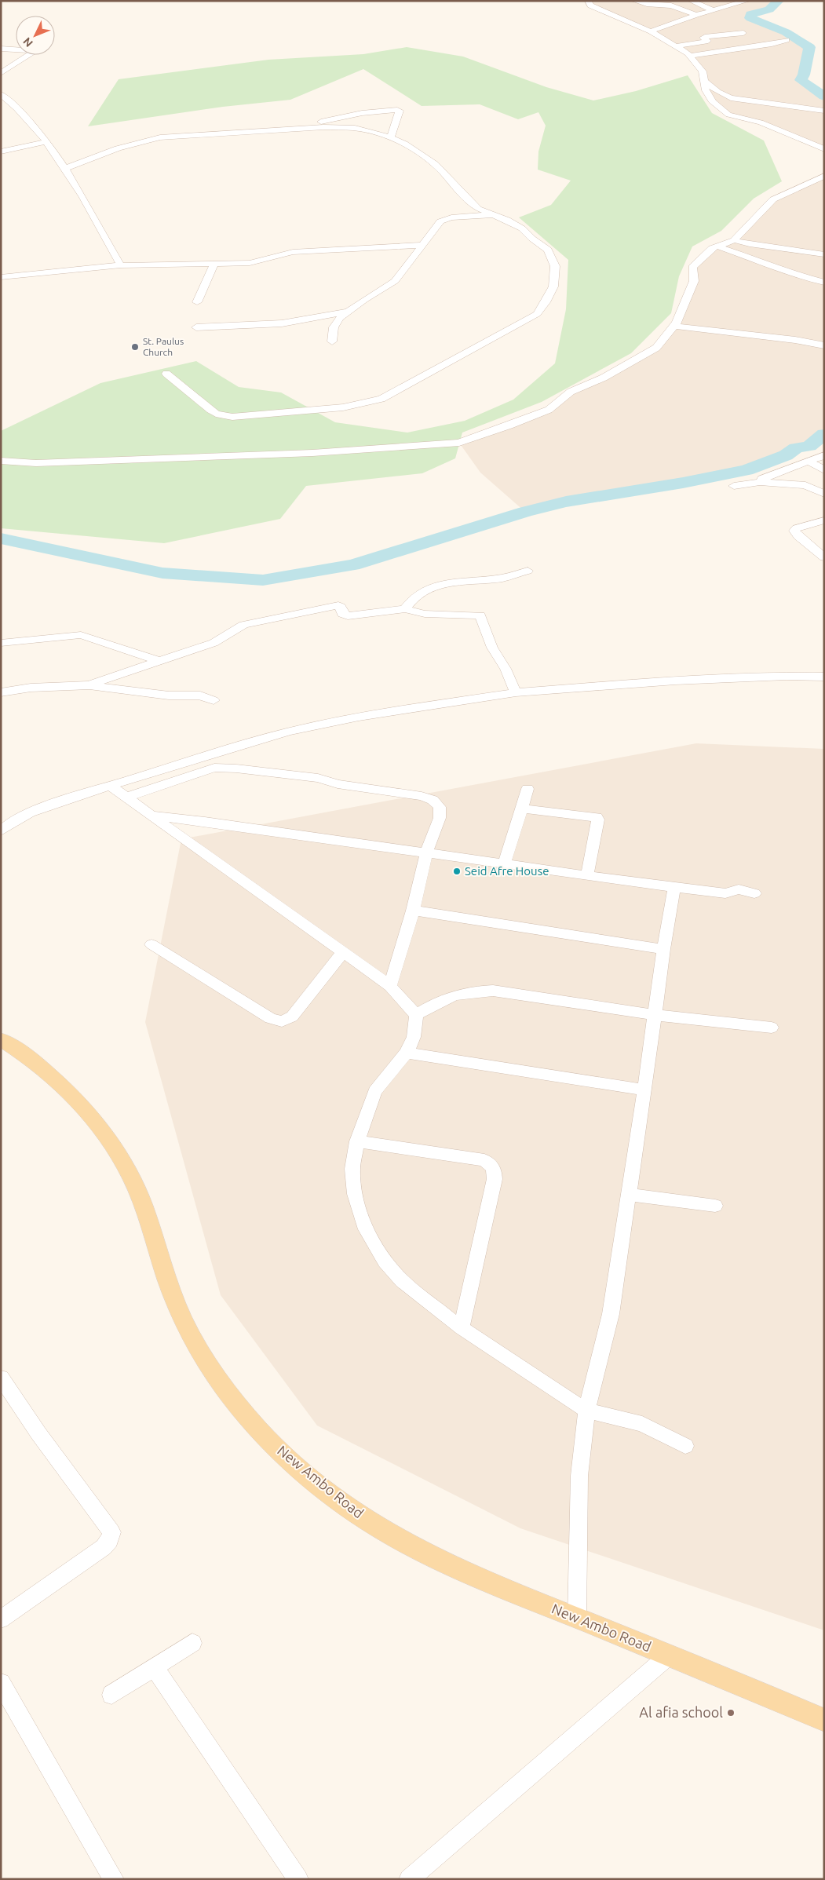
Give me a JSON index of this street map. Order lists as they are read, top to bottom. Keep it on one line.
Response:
{"streets":{"main road":["New Ambo Road"]},"places":["St. Paulus Church","Seid Afre House","Al afia school"],"north":"bottom left"}
